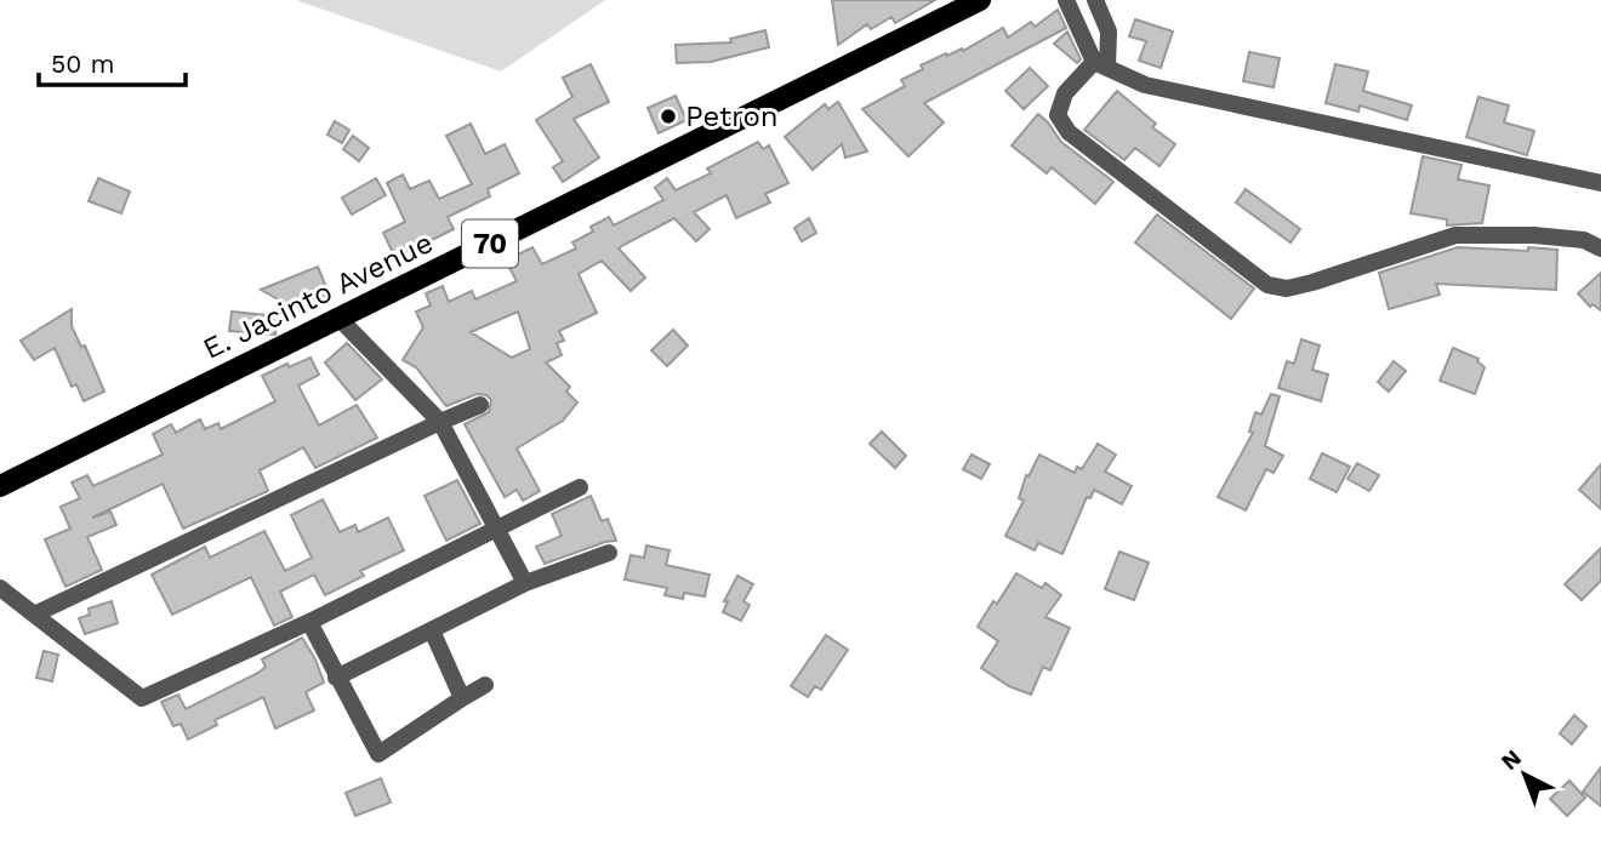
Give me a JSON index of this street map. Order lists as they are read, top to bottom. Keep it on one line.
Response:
{"streets":{"main road":["70","E. Jacinto Avenue"]},"places":["Petron"],"scale_bar":"50 m","north":"top left"}
